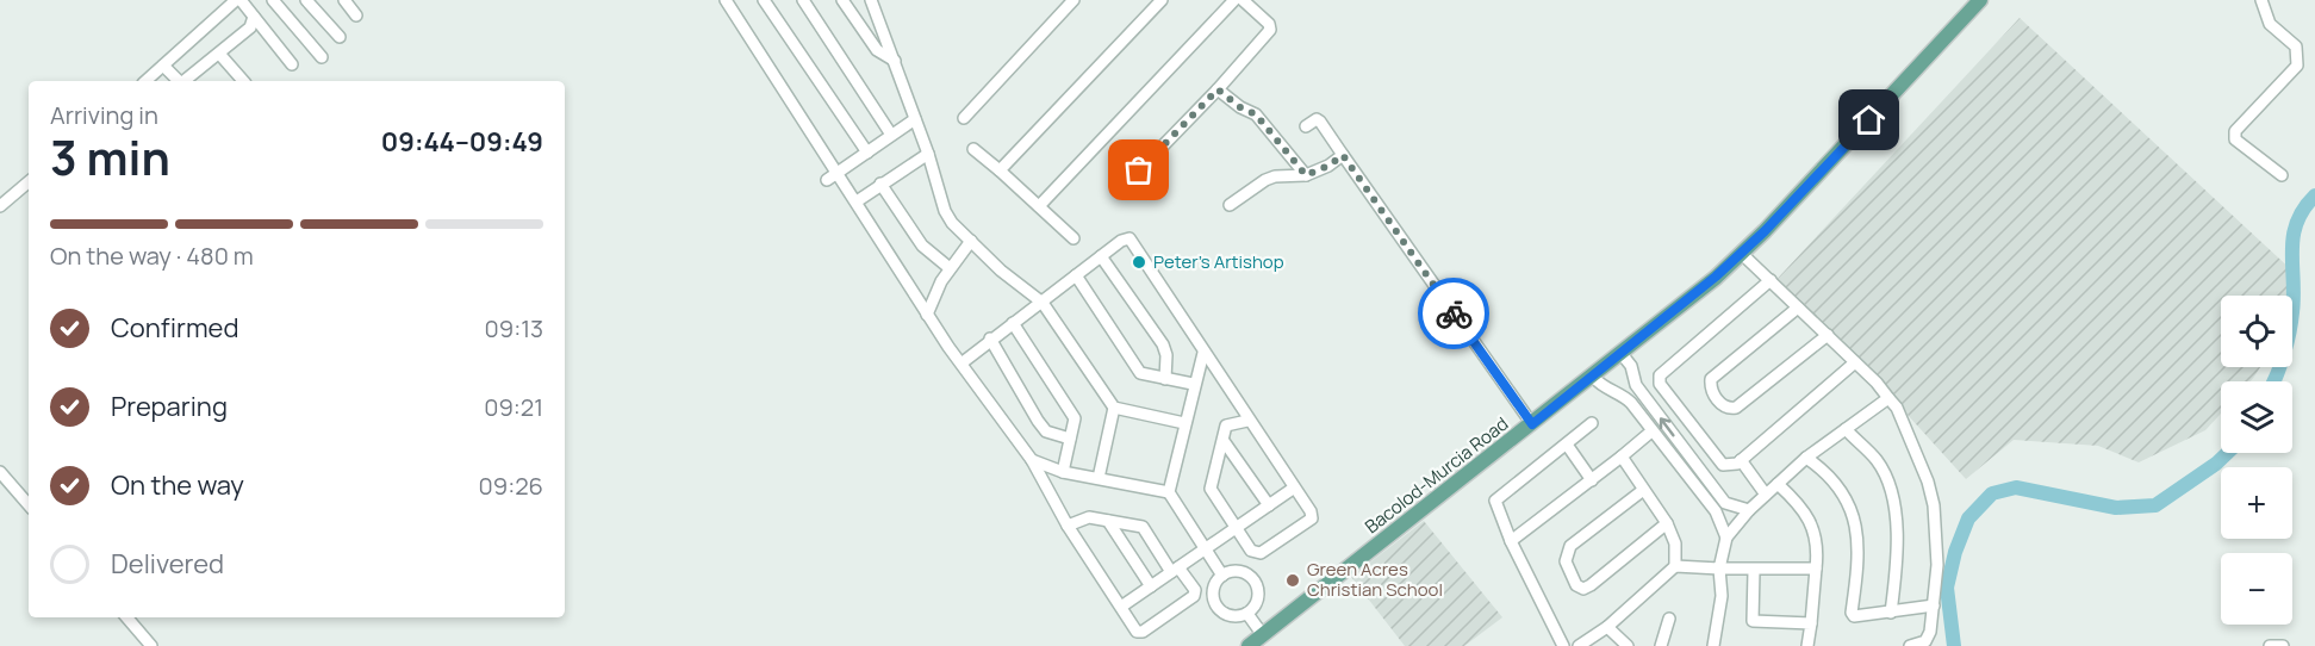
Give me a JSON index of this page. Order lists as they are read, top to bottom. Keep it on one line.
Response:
{"streets":{"main road":["Bacolod-Murcia Road"]},"places":["Peter's Artishop","Green Acres Christian School"],"page":{"heading":["3 min","Arriving in","09:44–09:49"],"bar":"On the way · 480 m","list":[["Confirmed","09:13"],["Preparing","09:21"],["On the way","09:26"],"Delivered"],"map_buttons":["+","−"]}}
